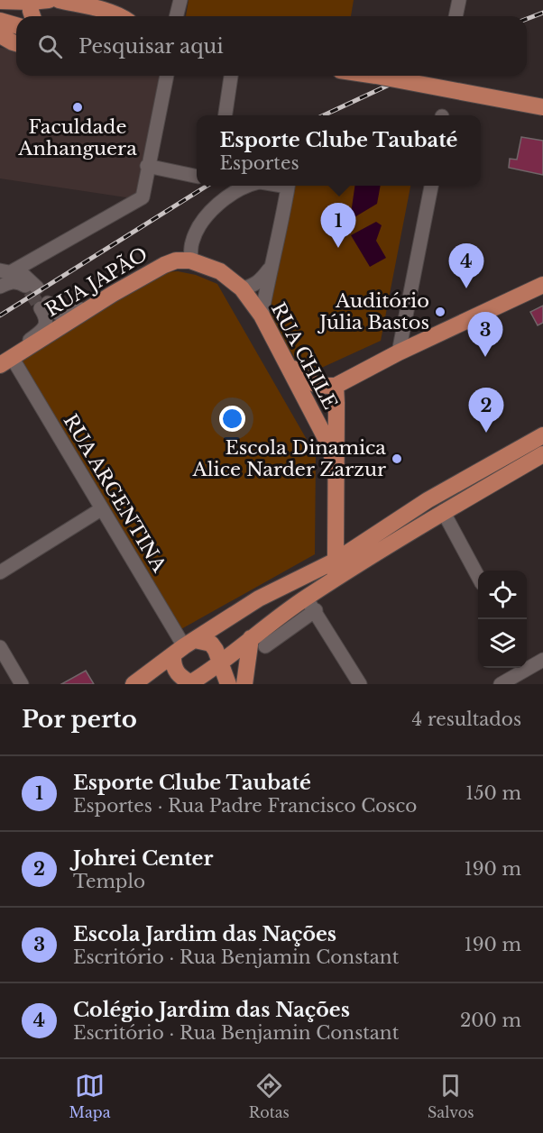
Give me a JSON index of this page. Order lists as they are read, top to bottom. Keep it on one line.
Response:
{"streets":{"main road":["RUA JAPÃO","RUA CHILE"],"street":["RUA ARGENTINA"]},"crossings":[["RUA JAPÃO","RUA CHILE"],["RUA JAPÃO","RUA ARGENTINA"]],"places":["Faculdade Anhanguera","Auditório Júlia Bastos","Escola Dinamica Alice Narder Zarzur"],"page":{"search":"Pesquisar aqui","popup":["Esporte Clube Taubaté","Esportes"],"pins":["1","4","3","2"],"heading":["Por perto","4 resultados"],"list":[{"mark":"1","name":"Esporte Clube Taubaté","note":"Esportes · Rua Padre Francisco Cosco","value":"150 m"},{"mark":"2","name":"Johrei Center","note":"Templo","value":"190 m"},{"mark":"3","name":"Escola Jardim das Nações","note":"Escritório · Rua Benjamin Constant","value":"190 m"},{"mark":"4","name":"Colégio Jardim das Nações","note":"Escritório · Rua Benjamin Constant","value":"200 m"}],"nav":["Mapa","Rotas","Salvos"]}}
